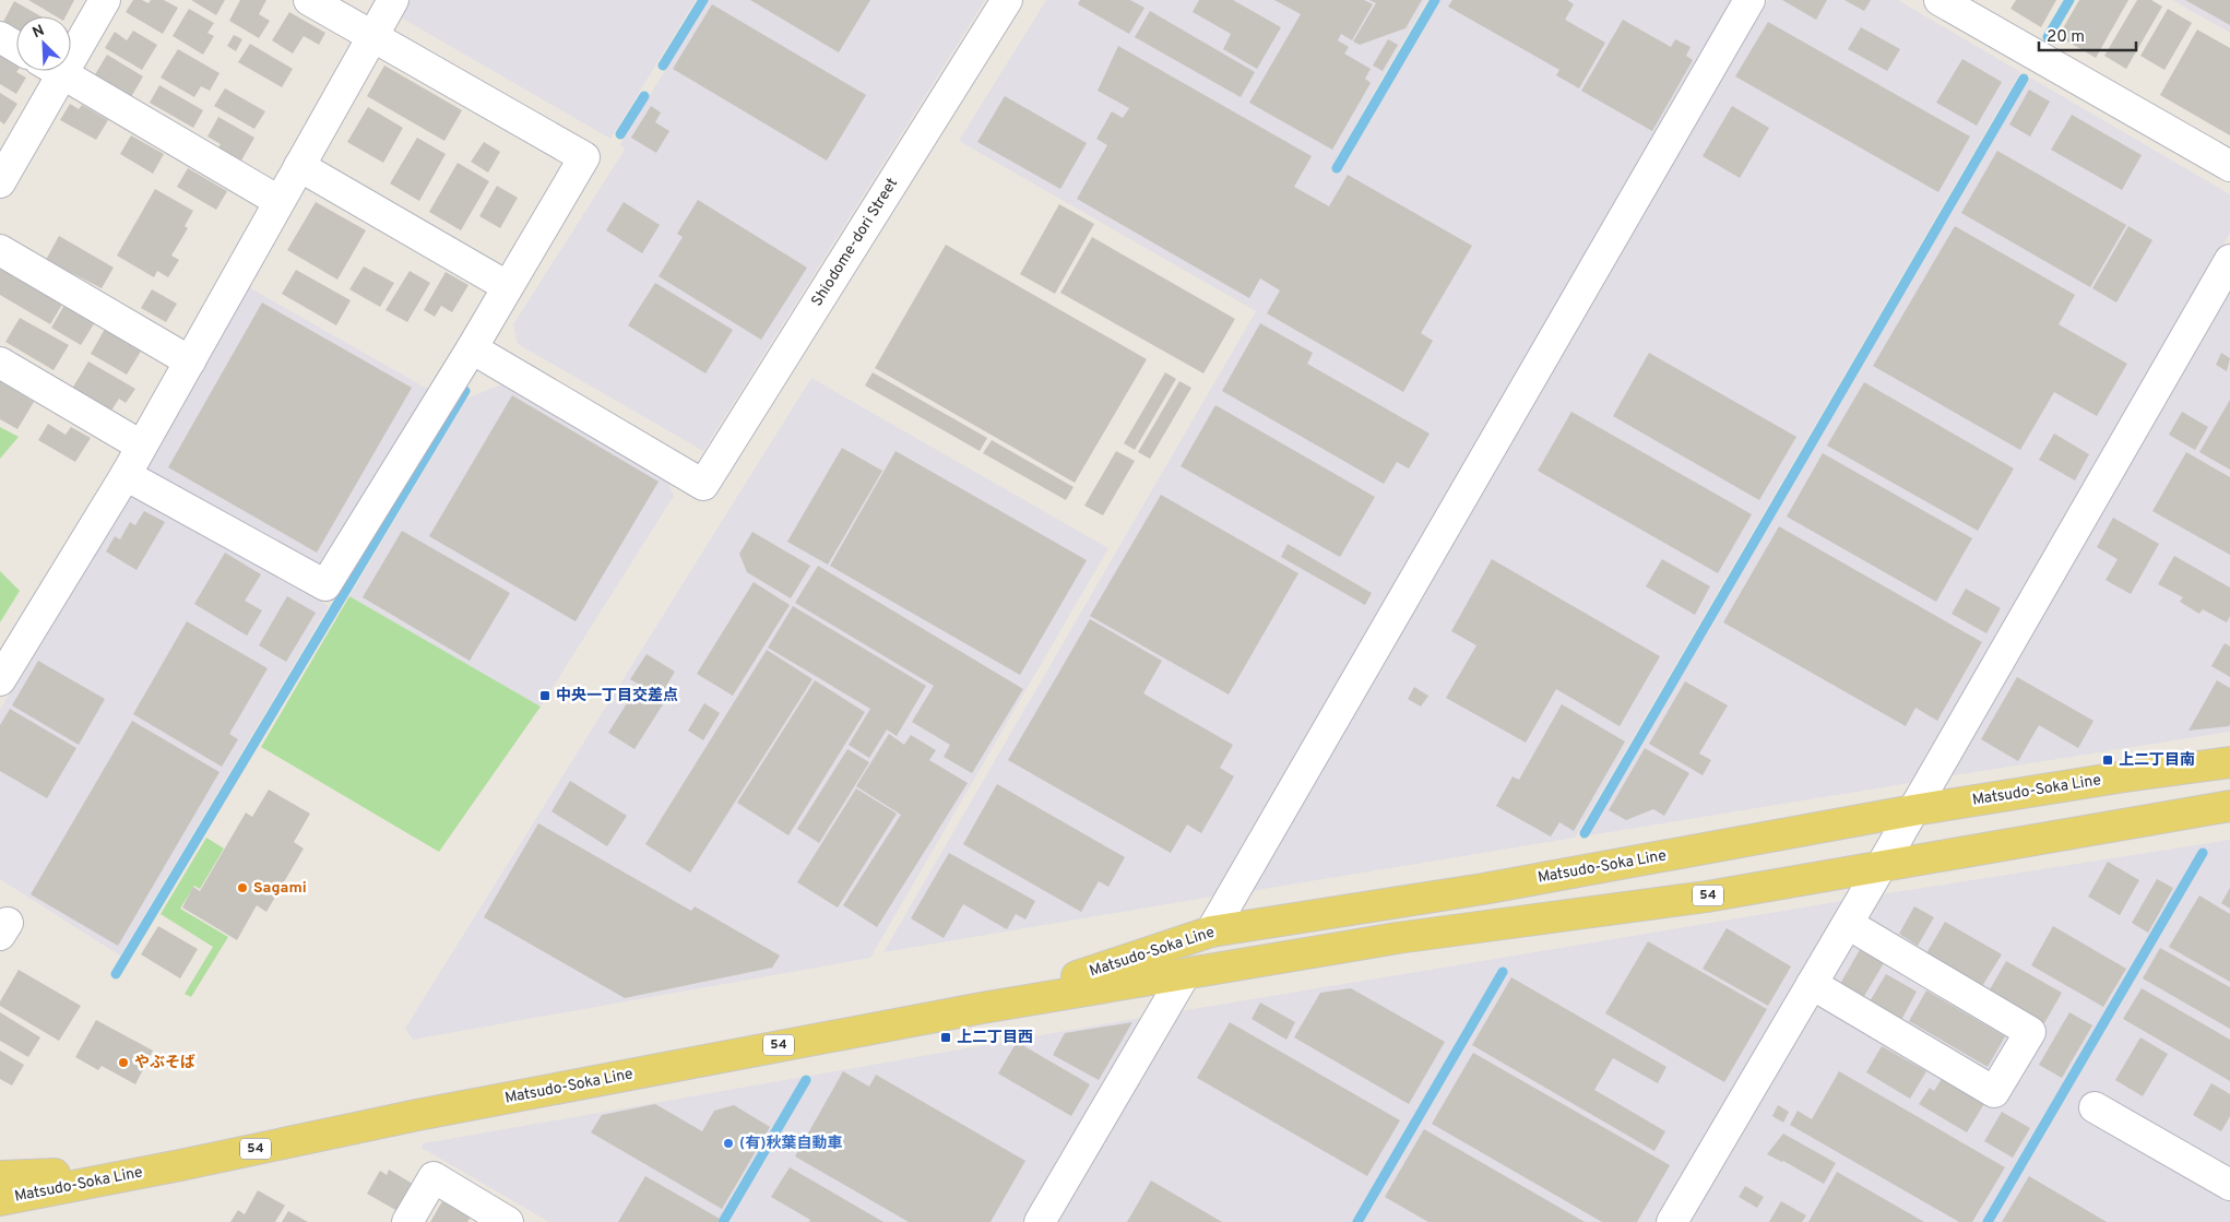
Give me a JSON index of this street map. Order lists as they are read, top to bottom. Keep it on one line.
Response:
{"streets":{"main road":["Matsudo-Soka Line","54"],"street":["Shiodome-dori Street"]},"places":{"transit":["中央一丁目交差点","上二丁目南","上二丁目西"],"other":["Sagami","やぶそば","(有)秋葉自動車"]},"scale_bar":"20 m","north":"top left"}
